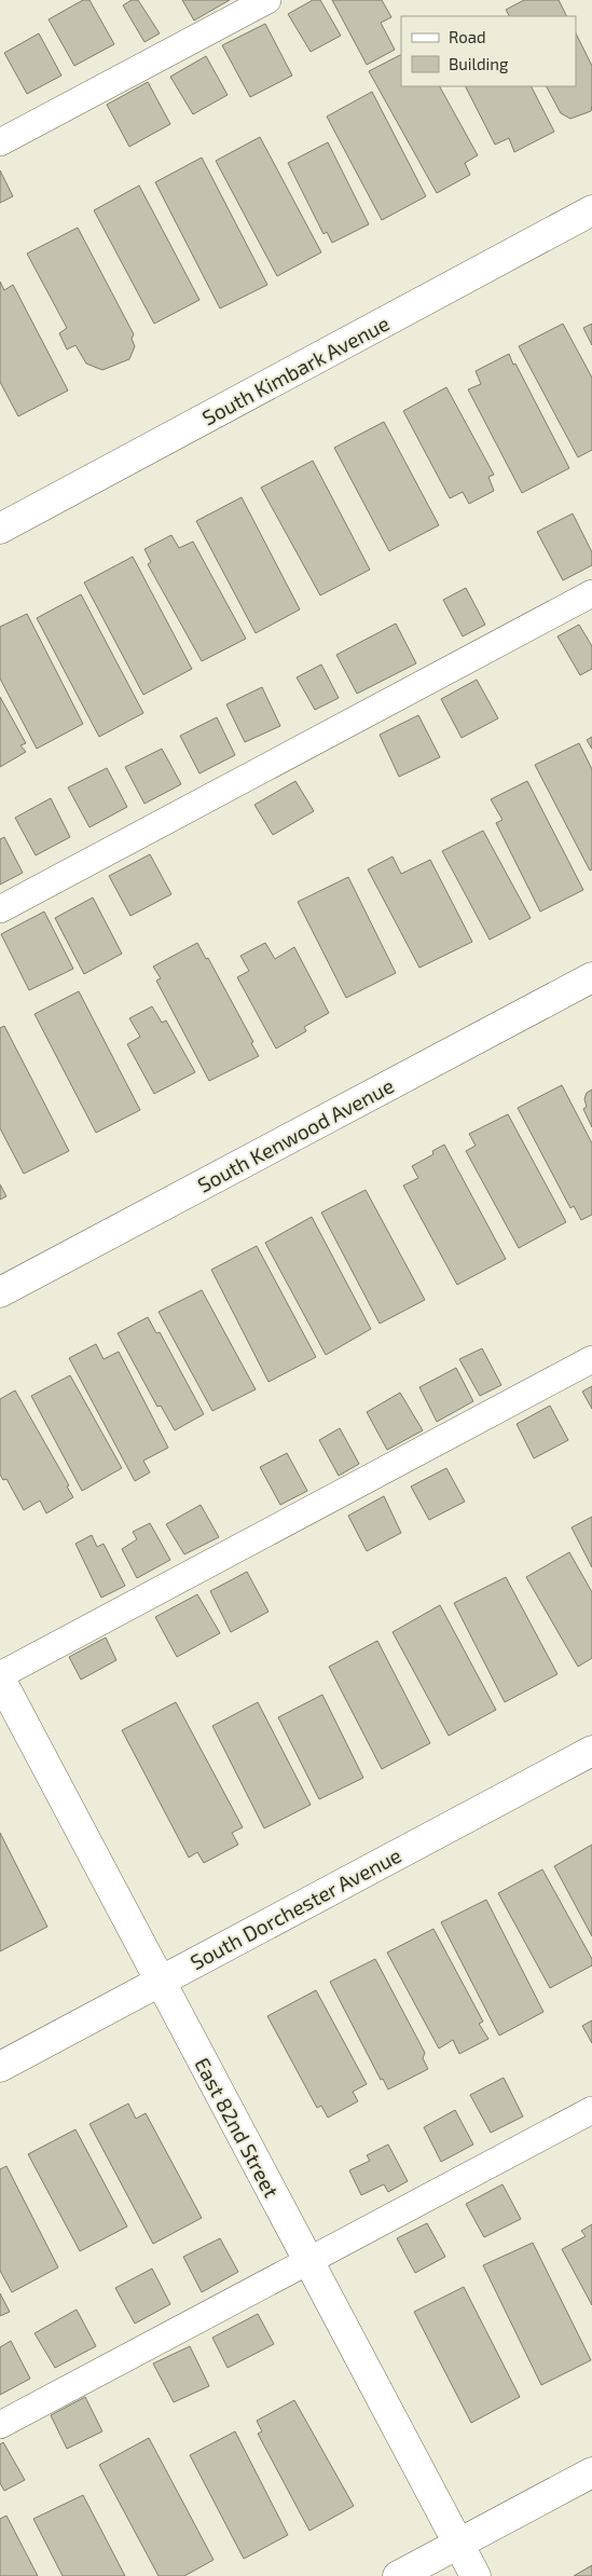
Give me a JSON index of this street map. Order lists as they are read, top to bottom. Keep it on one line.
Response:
{"streets":{"street":["South Kimbark Avenue","South Kenwood Avenue","South Dorchester Avenue","East 82nd Street"]},"crossings":[["South Dorchester Avenue","East 82nd Street"]],"legend":["Road","Building"]}
